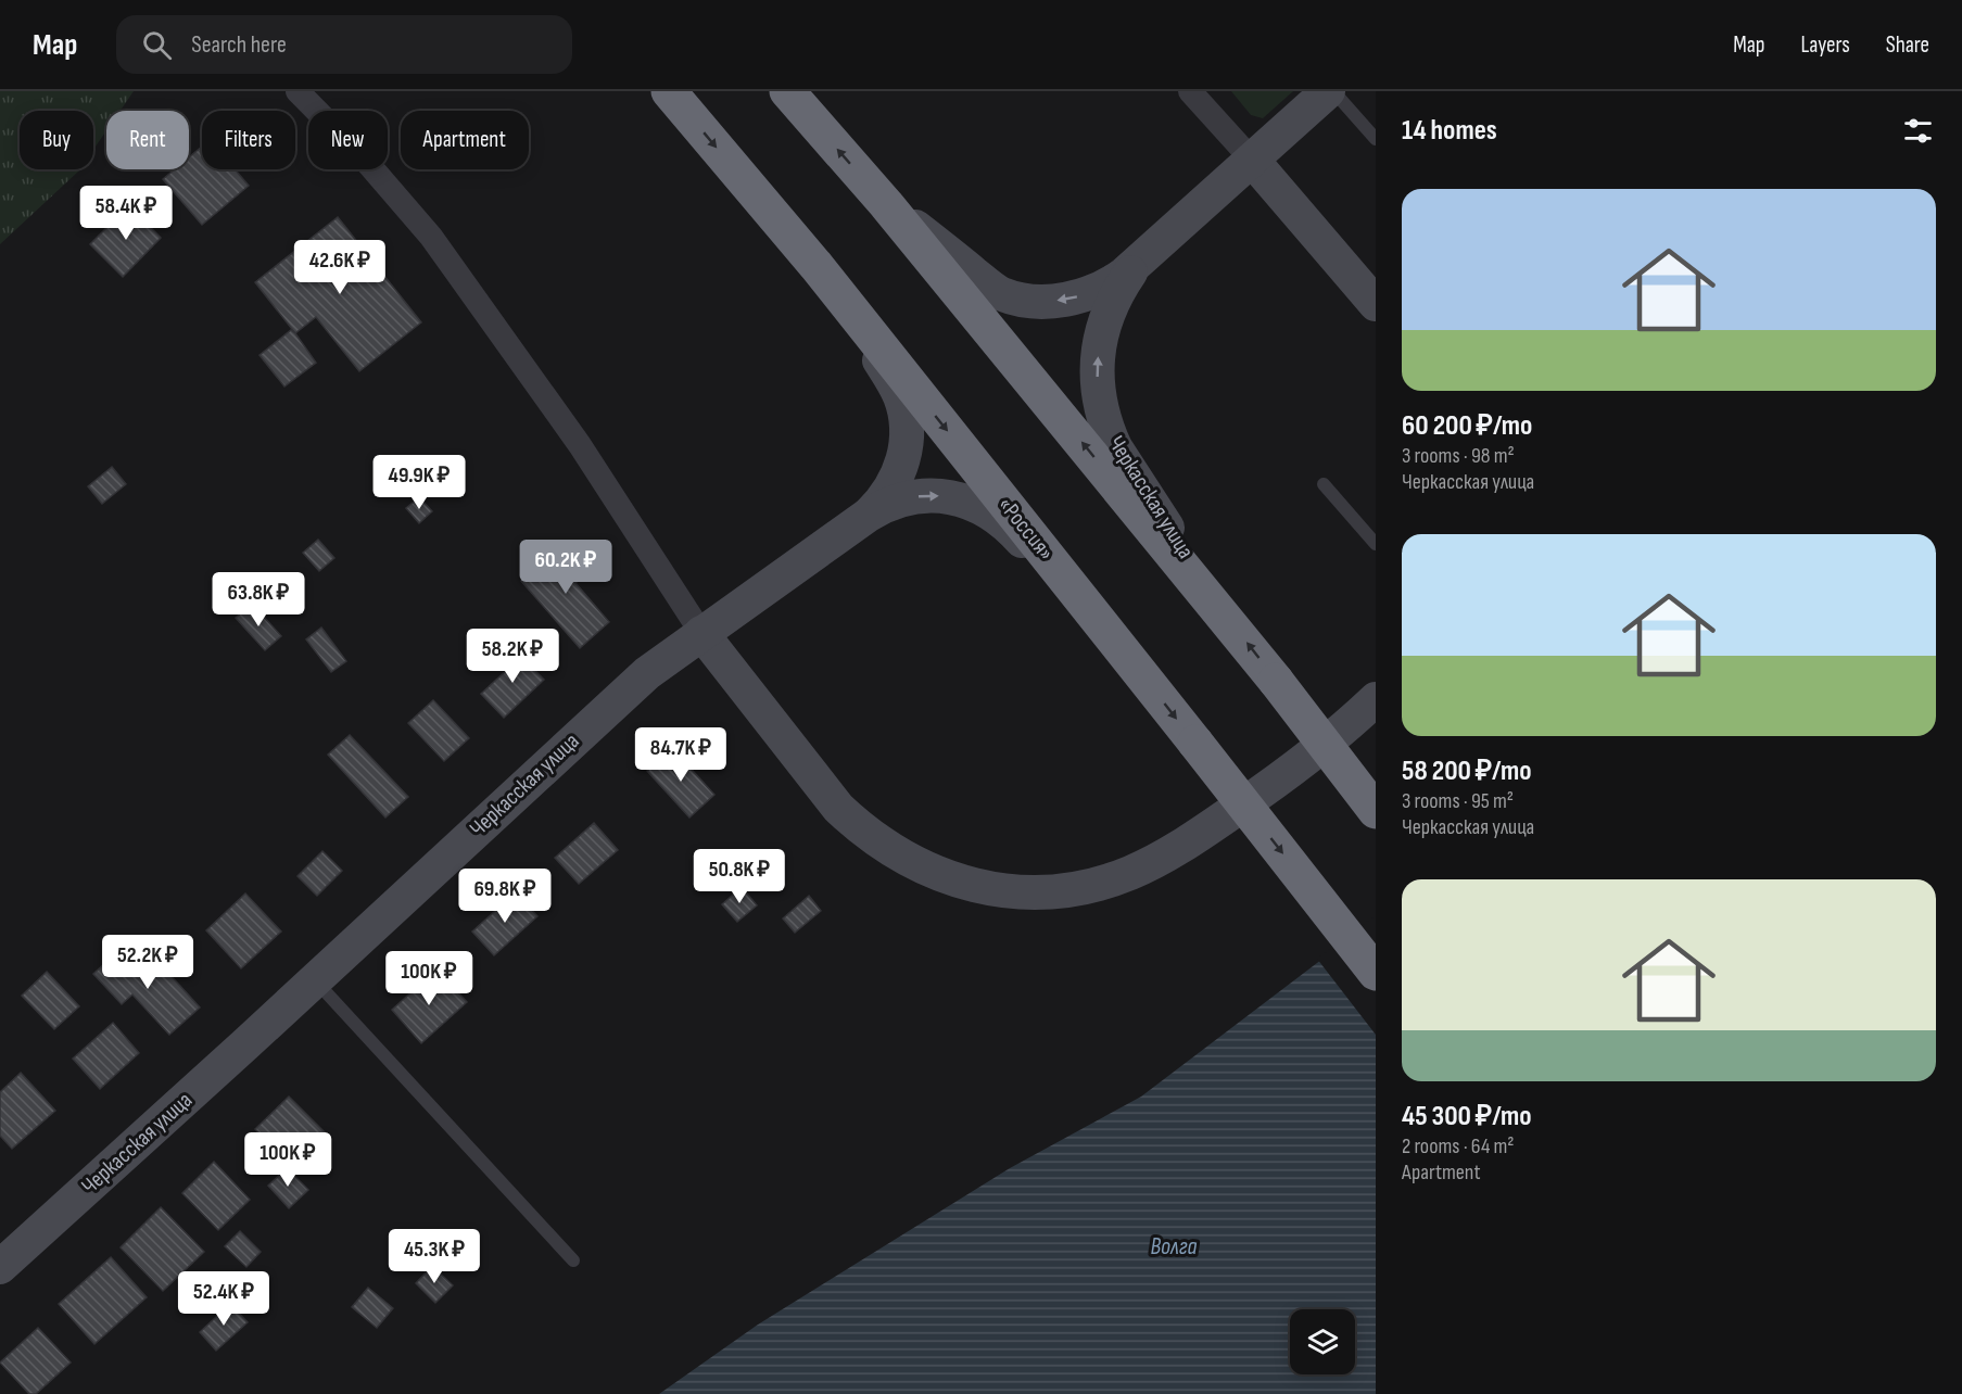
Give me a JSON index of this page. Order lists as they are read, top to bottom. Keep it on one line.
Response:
{"streets":{"highway":["«Россия»"],"street":["Черкасская улица"]},"crossings":[["Черкасская улица","«Россия»"]],"water":["Волга"],"page":{"header":"Map","search":"Search here","nav":["Map","Layers","Share"],"heading":"14 homes","chip":["Buy","Rent","Filters","New","Apartment"],"list":[{"name":"60 200 ₽/mo","note":"3 rooms · 98 m² · Черкасская улица"},{"name":"58 200 ₽/mo","note":"3 rooms · 95 m² · Черкасская улица"},{"name":"45 300 ₽/mo","note":"2 rooms · 64 m² · Apartment"}],"price":["58.4K ₽","42.6K ₽","49.9K ₽","60.2K ₽","63.8K ₽","58.2K ₽","84.7K ₽","50.8K ₽","69.8K ₽","52.2K ₽","100K ₽","100K ₽","45.3K ₽","52.4K ₽"]}}
